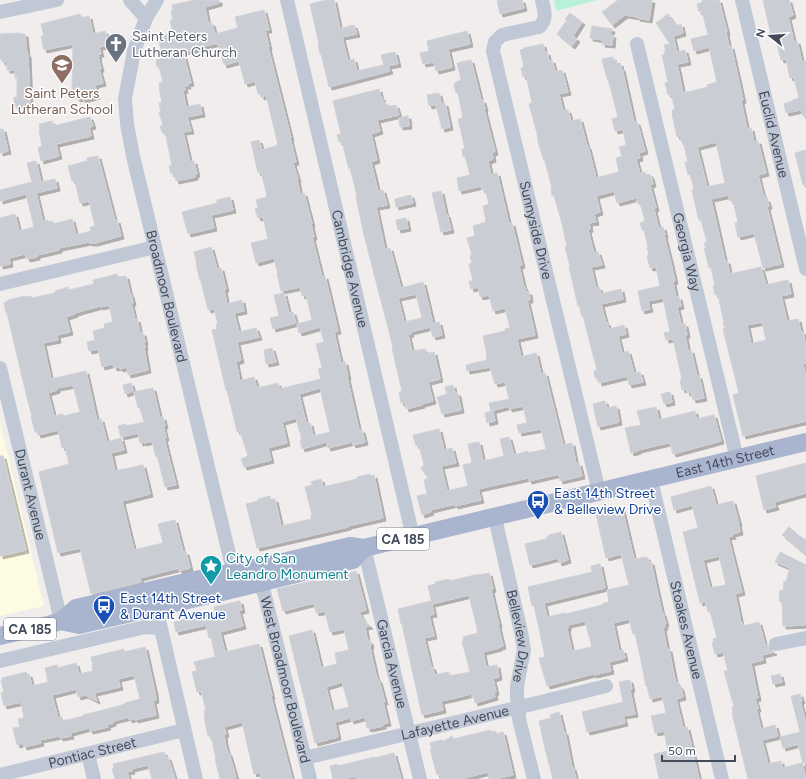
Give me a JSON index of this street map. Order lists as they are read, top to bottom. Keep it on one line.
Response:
{"streets":{"main road":["East 14th Street","CA 185"],"street":["Euclid Avenue","Sunnyside Drive","Georgia Way","Cambridge Avenue","Broadmoor Boulevard","Durant Avenue","Stoakes Avenue","Belleview Drive","Garcia Avenue","West Broadmoor Boulevard","Lafayette Avenue","Pontiac Street"]},"crossings":[["Sunnyside Drive","East 14th Street"],["Georgia Way","East 14th Street"],["Cambridge Avenue","East 14th Street"],["Broadmoor Boulevard","East 14th Street"],["East 14th Street","Durant Avenue"],["East 14th Street","CA 185"],["East 14th Street","Stoakes Avenue"],["East 14th Street","Belleview Drive"],["East 14th Street","Garcia Avenue"],["East 14th Street","West Broadmoor Boulevard"],["Durant Avenue","CA 185"],["Belleview Drive","Lafayette Avenue"],["Garcia Avenue","Lafayette Avenue"],["West Broadmoor Boulevard","Lafayette Avenue"]],"places":{"church":["Saint Peters Lutheran Church"],"school or university":["Saint Peters Lutheran School"],"bus stop":["East 14th Street & Belleview Drive","East 14th Street & Durant Avenue"],"place":["City of San Leandro Monument"]},"scale_bar":"50 m","north":"left"}
